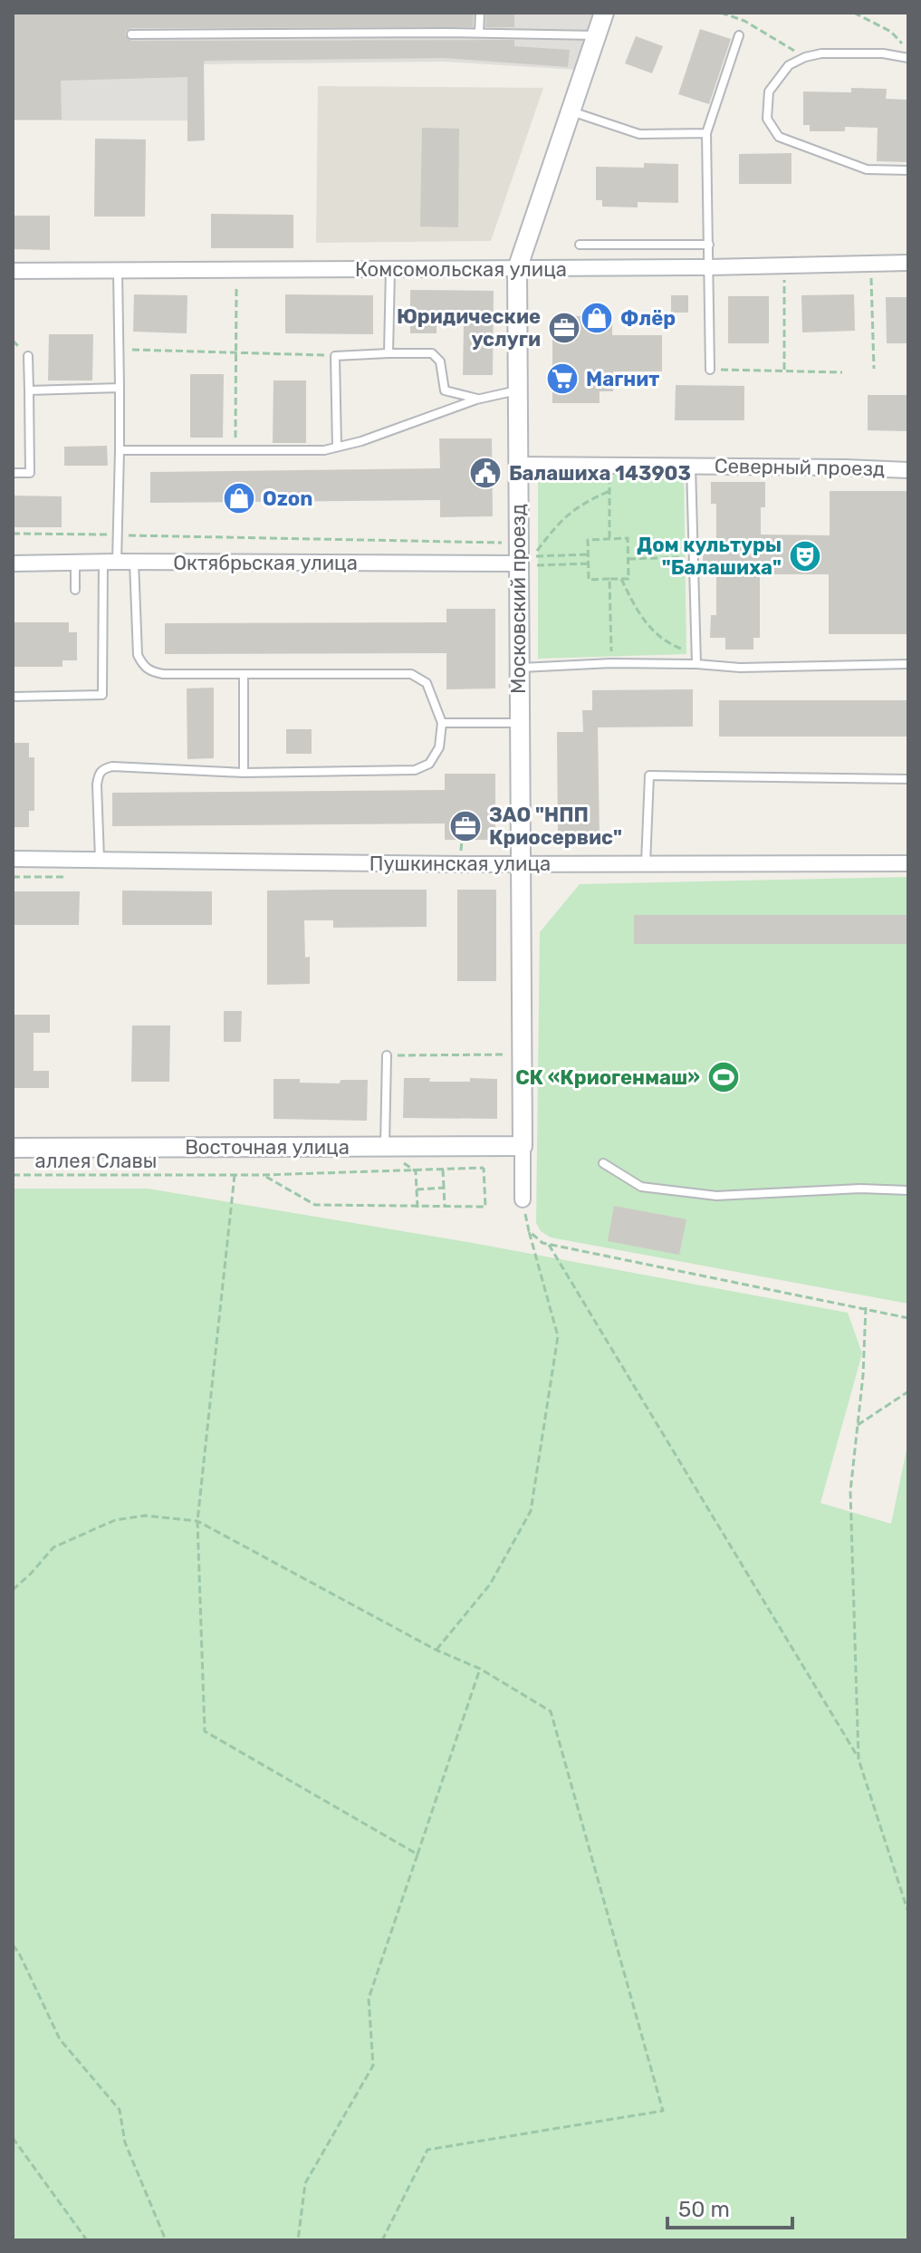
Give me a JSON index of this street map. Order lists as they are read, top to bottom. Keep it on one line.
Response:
{"streets":{"street":["Комсомольская улица","Северный проезд","Октябрьская улица","Московский проезд","Пушкинская улица","Восточная улица"],"path":["аллея Славы"]},"crossings":[["Комсомольская улица","Московский проезд"],["Северный проезд","Московский проезд"],["Октябрьская улица","Московский проезд"],["Московский проезд","Пушкинская улица"],["Московский проезд","Восточная улица"]],"places":{"shop":["Флёр","Ozon"],"office":["Юридические услуги","ЗАО \"НПП Криосервис\""],"supermarket":["Магнит"],"public building":["Балашиха 143903"],"theatre":["Дом культуры \"Балашиха\""],"sports":["СК «Криогенмаш»"]},"scale_bar":"50 m"}
